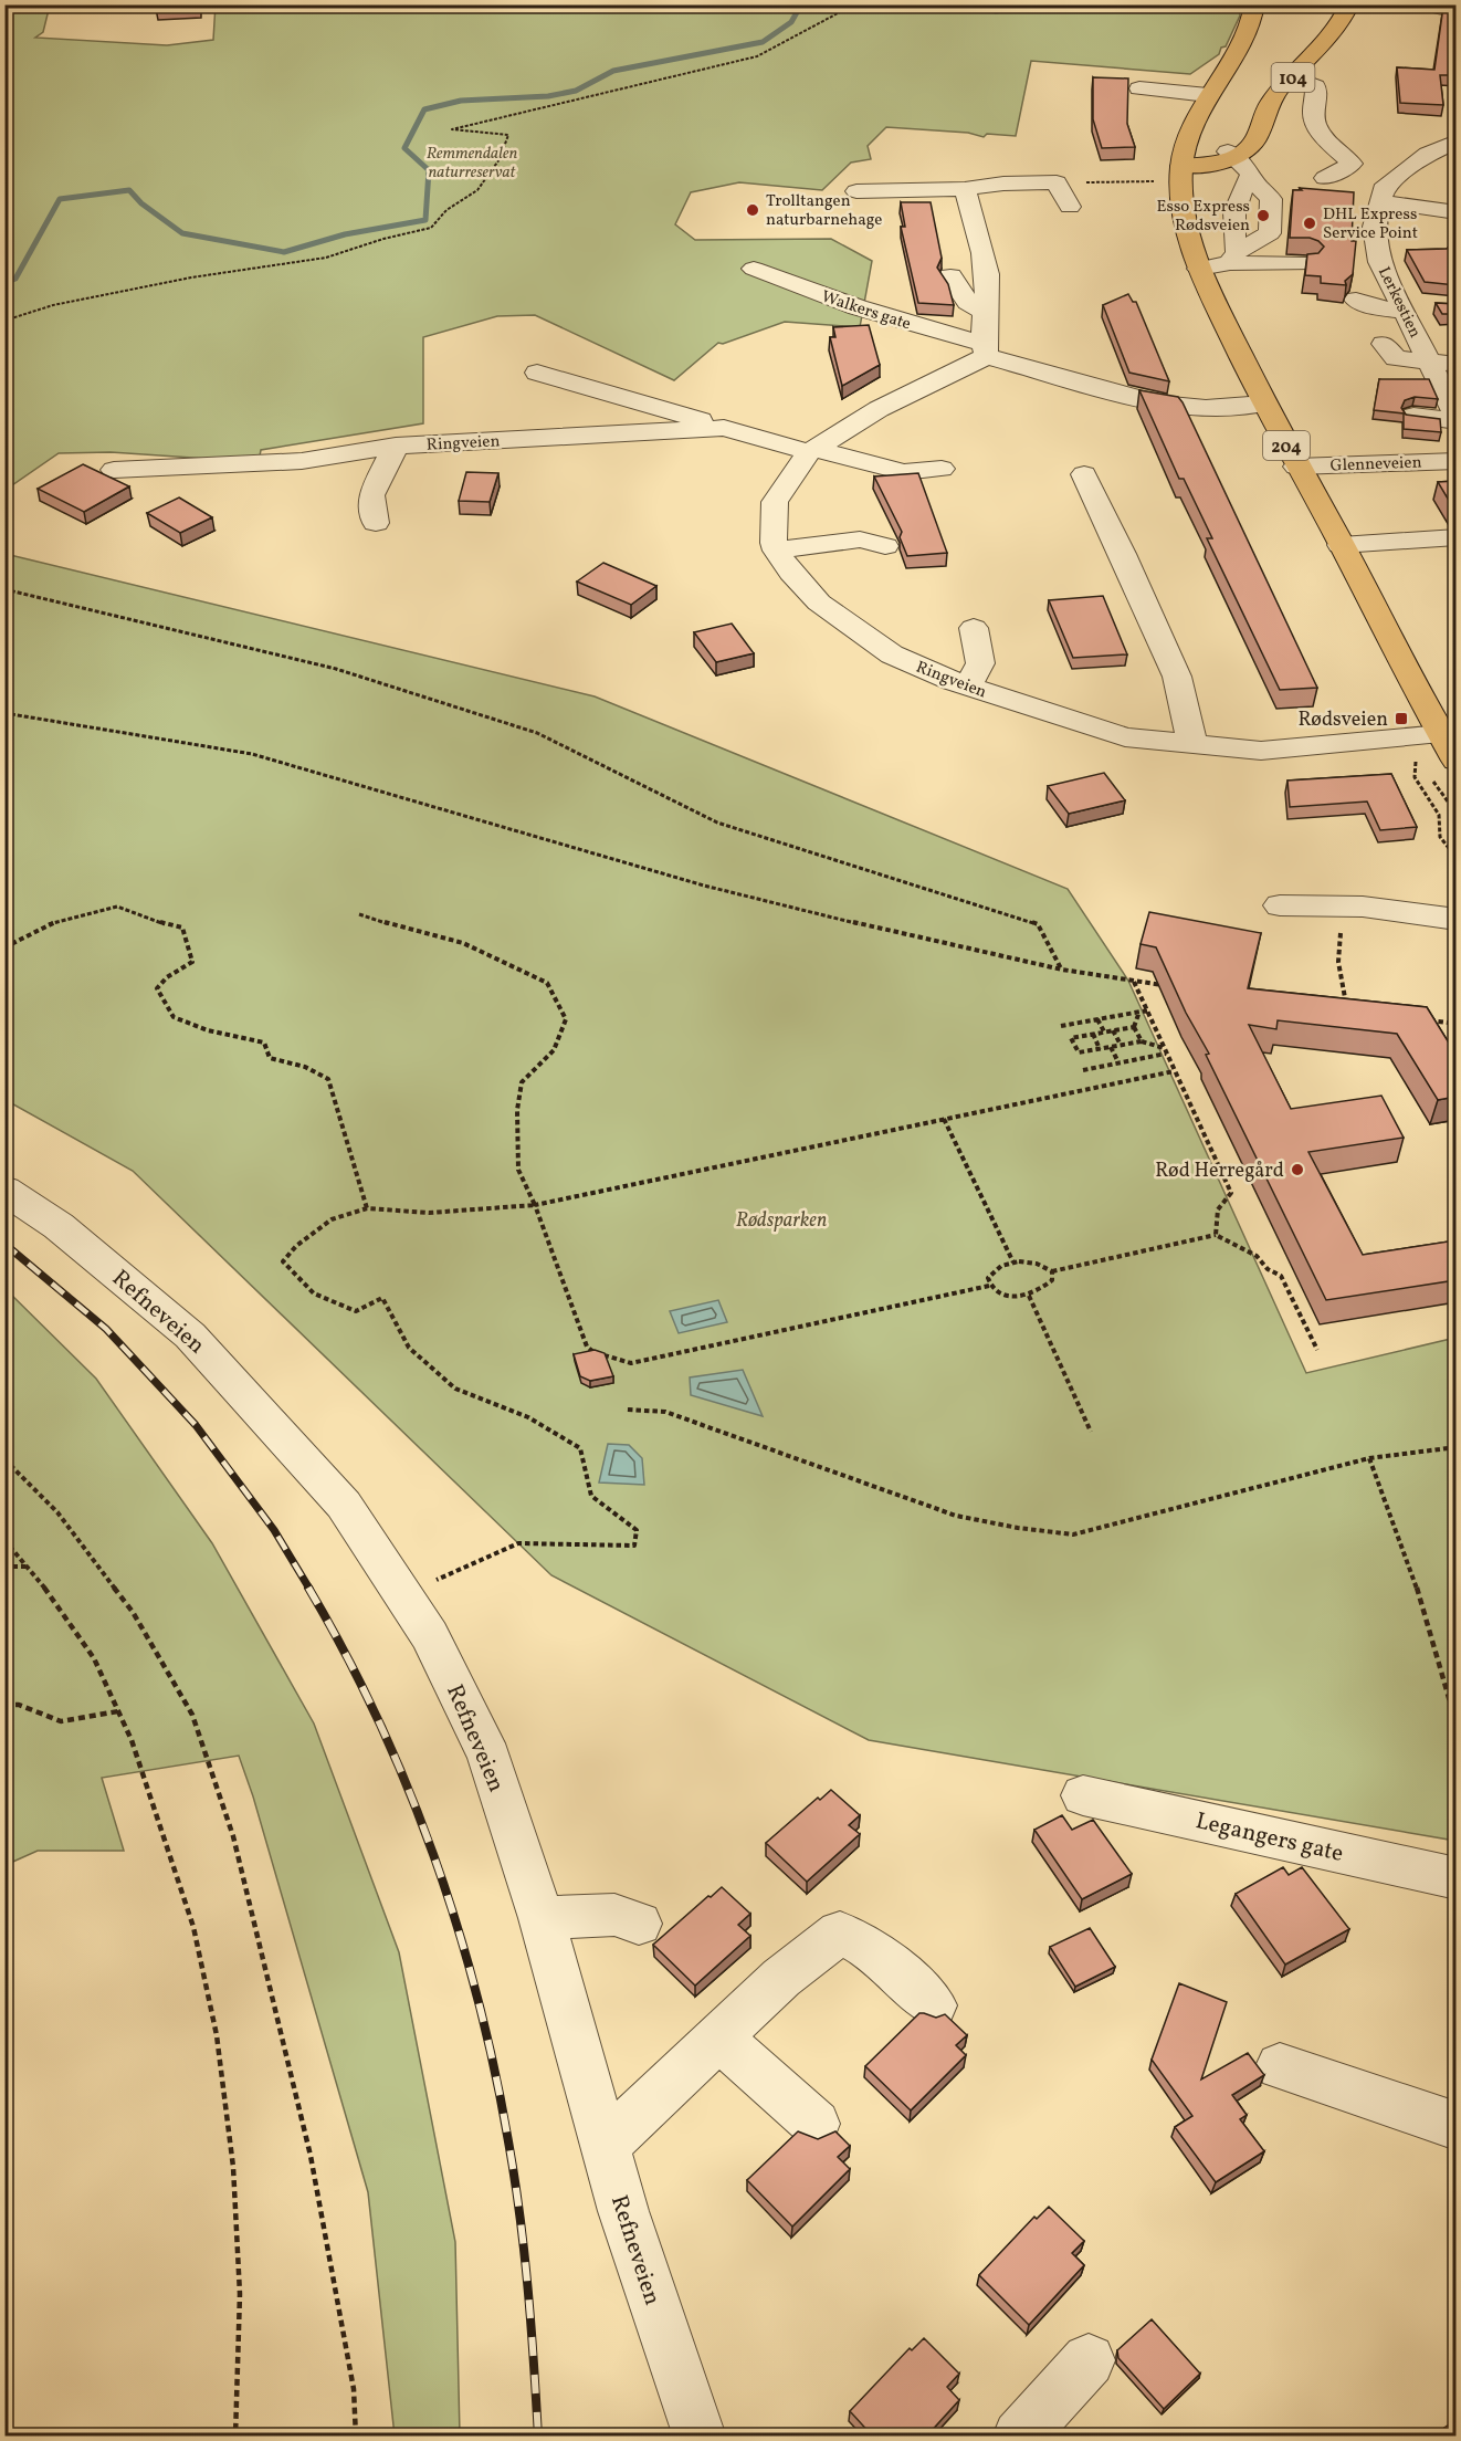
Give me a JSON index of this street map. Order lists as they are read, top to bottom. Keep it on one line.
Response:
{"streets":{"main road":["104","204"],"street":["Lerkestien","Walkers gate","Ringveien","Glenneveien","Refneveien","Legangers gate"]},"crossings":[["Ringveien","204"],["204","Glenneveien"]],"parks":["Remmendalen naturreservat","Rødsparken"],"places":{"other":["Trolltangen naturbarnehage","Esso Express Rødsveien","DHL Express Service Point","Rød Herregård"],"transit":["Rødsveien"]}}
